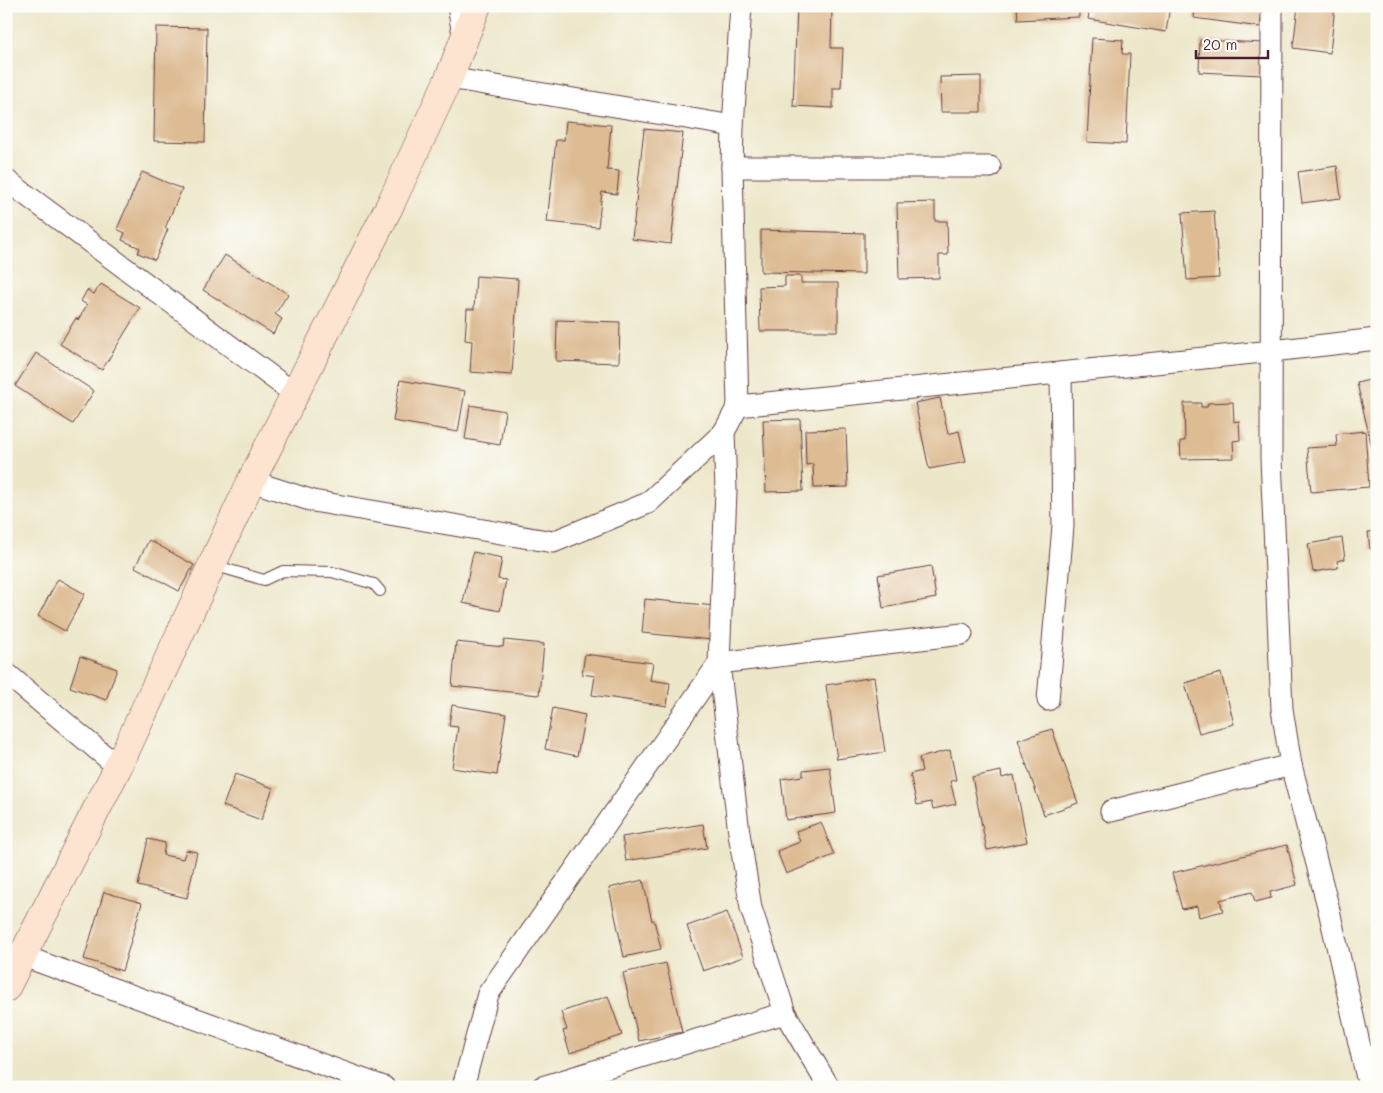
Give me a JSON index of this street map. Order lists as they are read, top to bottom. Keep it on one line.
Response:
{"scale_bar":"20 m"}
